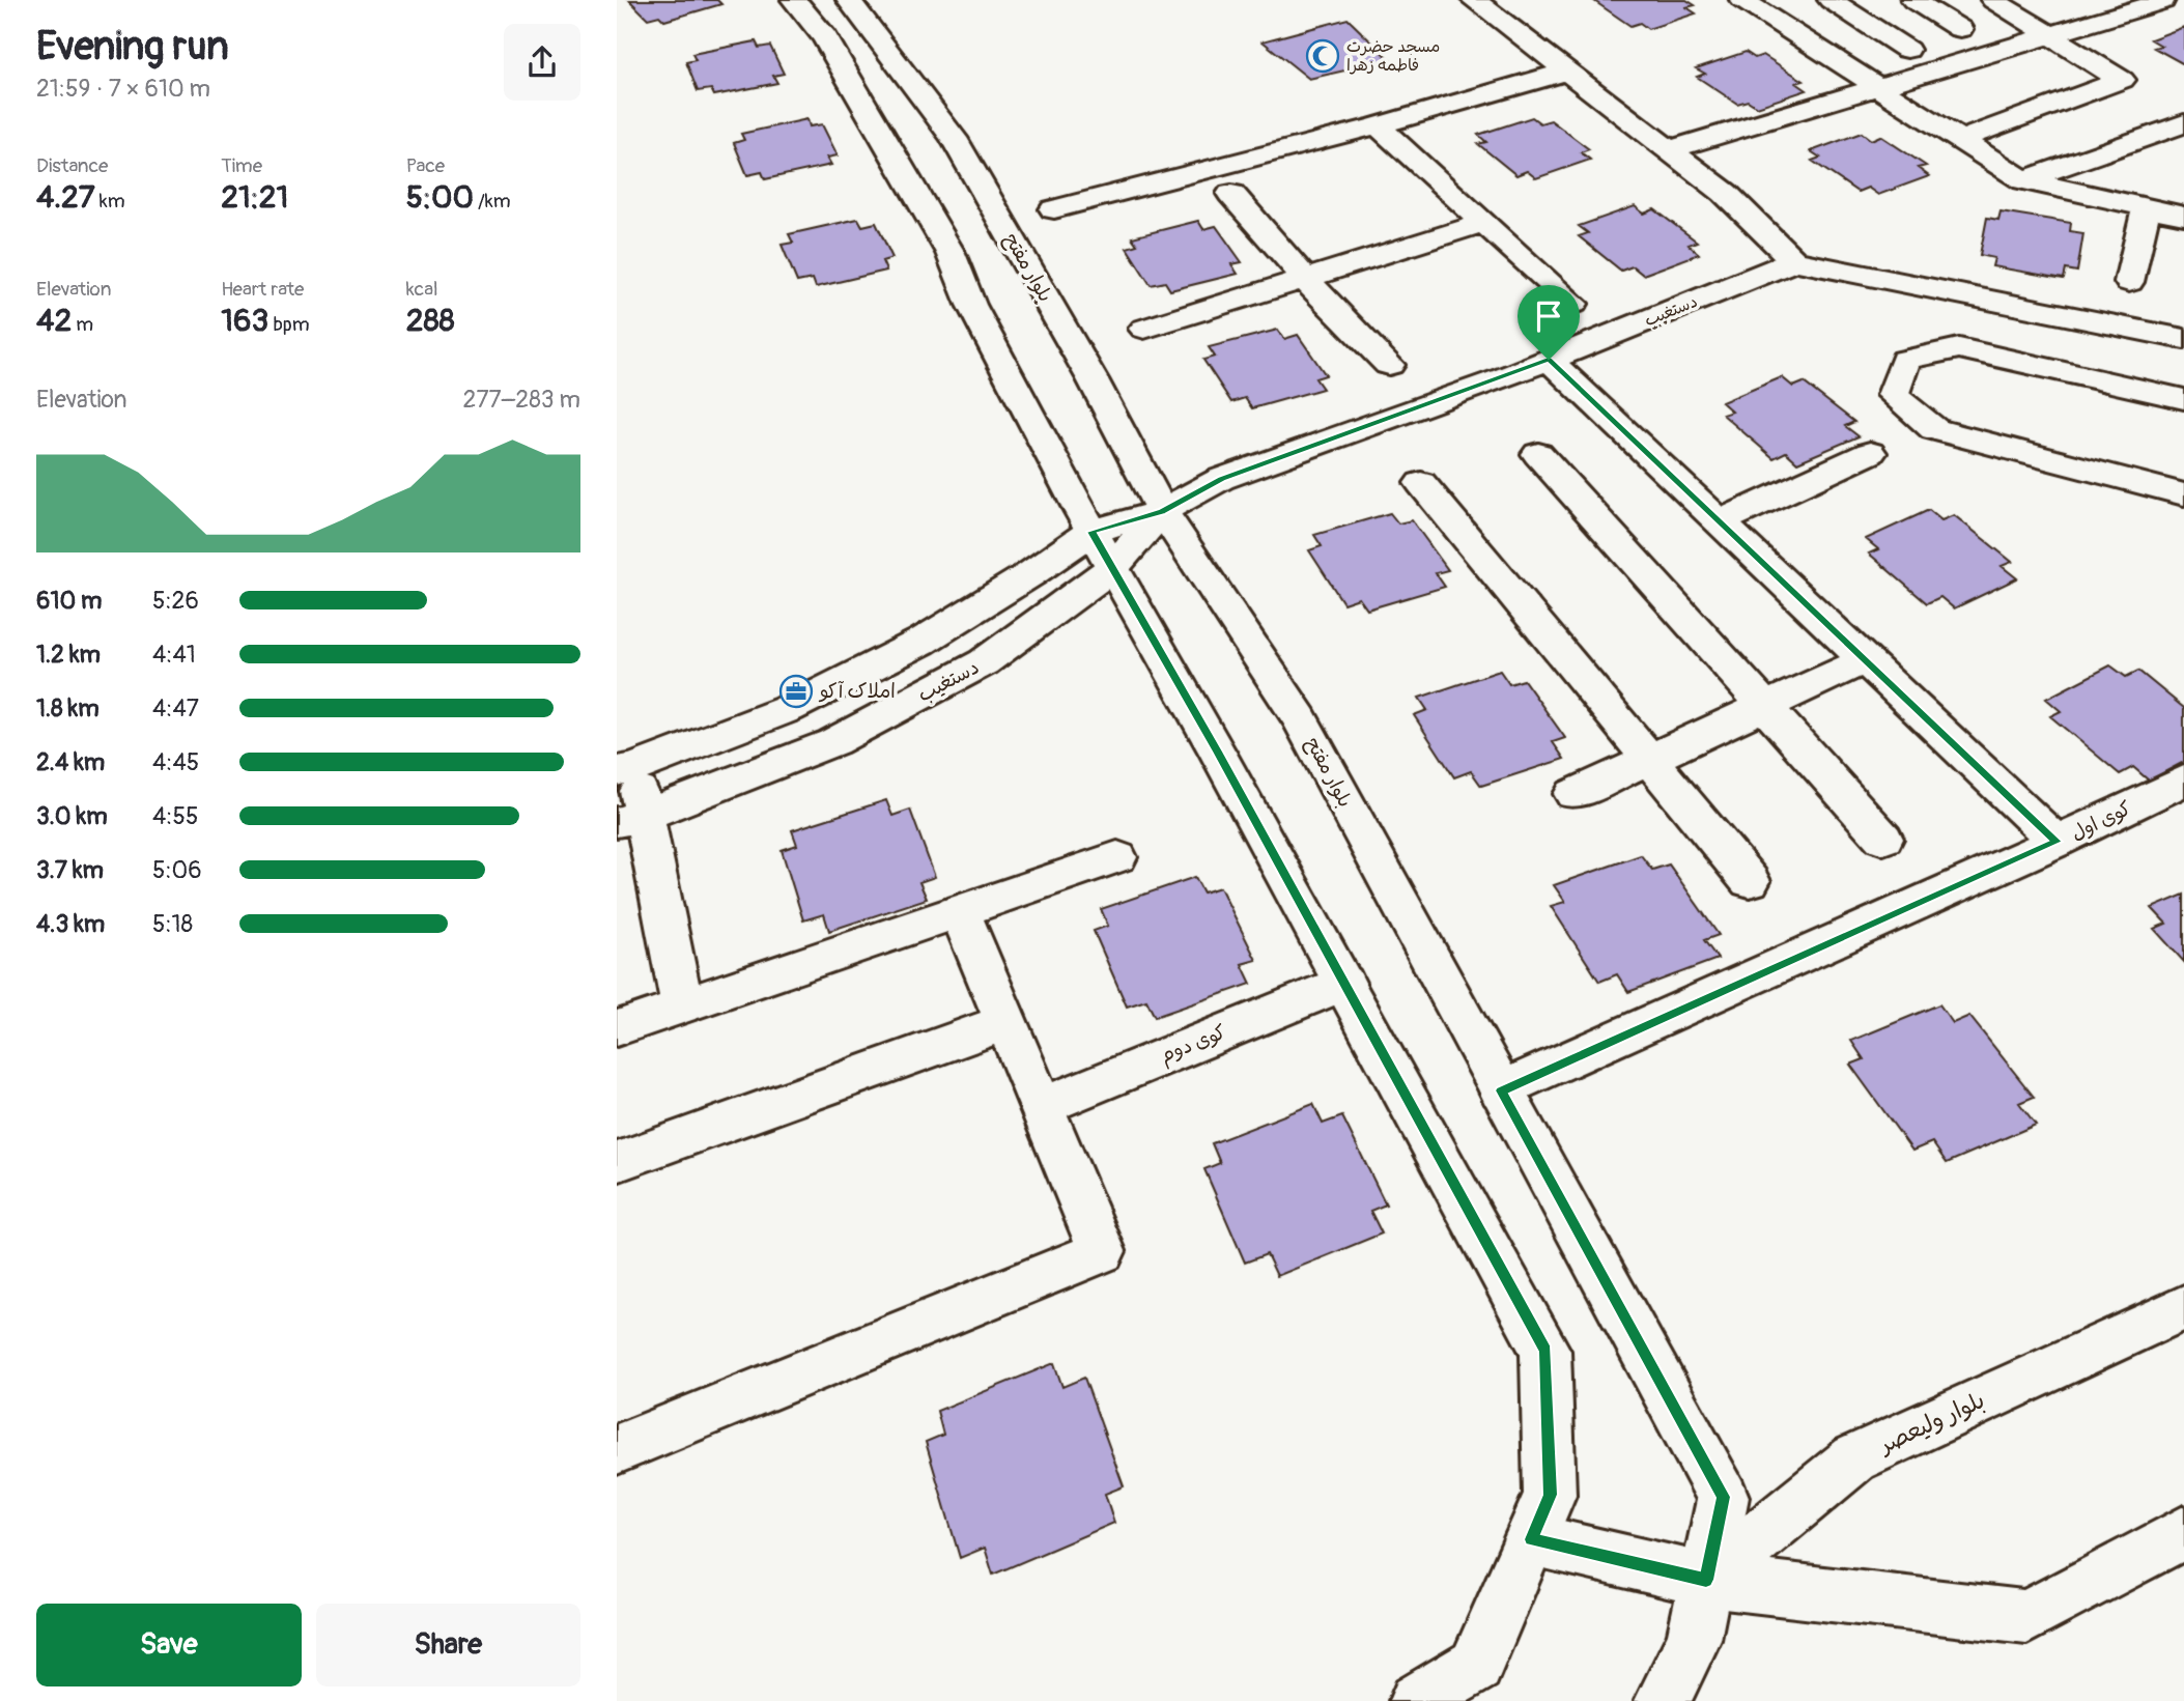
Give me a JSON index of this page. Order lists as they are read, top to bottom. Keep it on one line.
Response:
{"streets":{"street":["بلوار مفتح","دستغیب","کوی اول","کوی دوم","بلوار ولیعصر"]},"crossings":[["بلوار مفتح","دستغیب"],["بلوار مفتح","کوی اول"],["بلوار مفتح","بلوار ولیعصر"]],"places":{"mosque":["مسجد حضرت فاطمه زهرا"],"office":["املاک آکو"]},"page":{"heading":["Evening run","21:59 · 7 × 610 m"],"stats":[["Distance","4.27 km"],["Time","21:21"],["Pace","5:00 /km"],["Elevation","42 m"],["Heart rate","163 bpm"],["kcal","288"]],"chart":["Elevation","277–283 m"],"list":[{"name":"610 m","note":"5:26"},{"name":"1.2 km","note":"4:41"},{"name":"1.8 km","note":"4:47"},{"name":"2.4 km","note":"4:45"},{"name":"3.0 km","note":"4:55"},{"name":"3.7 km","note":"5:06"},{"name":"4.3 km","note":"5:18"}],"buttons":["Save","Share"]}}
